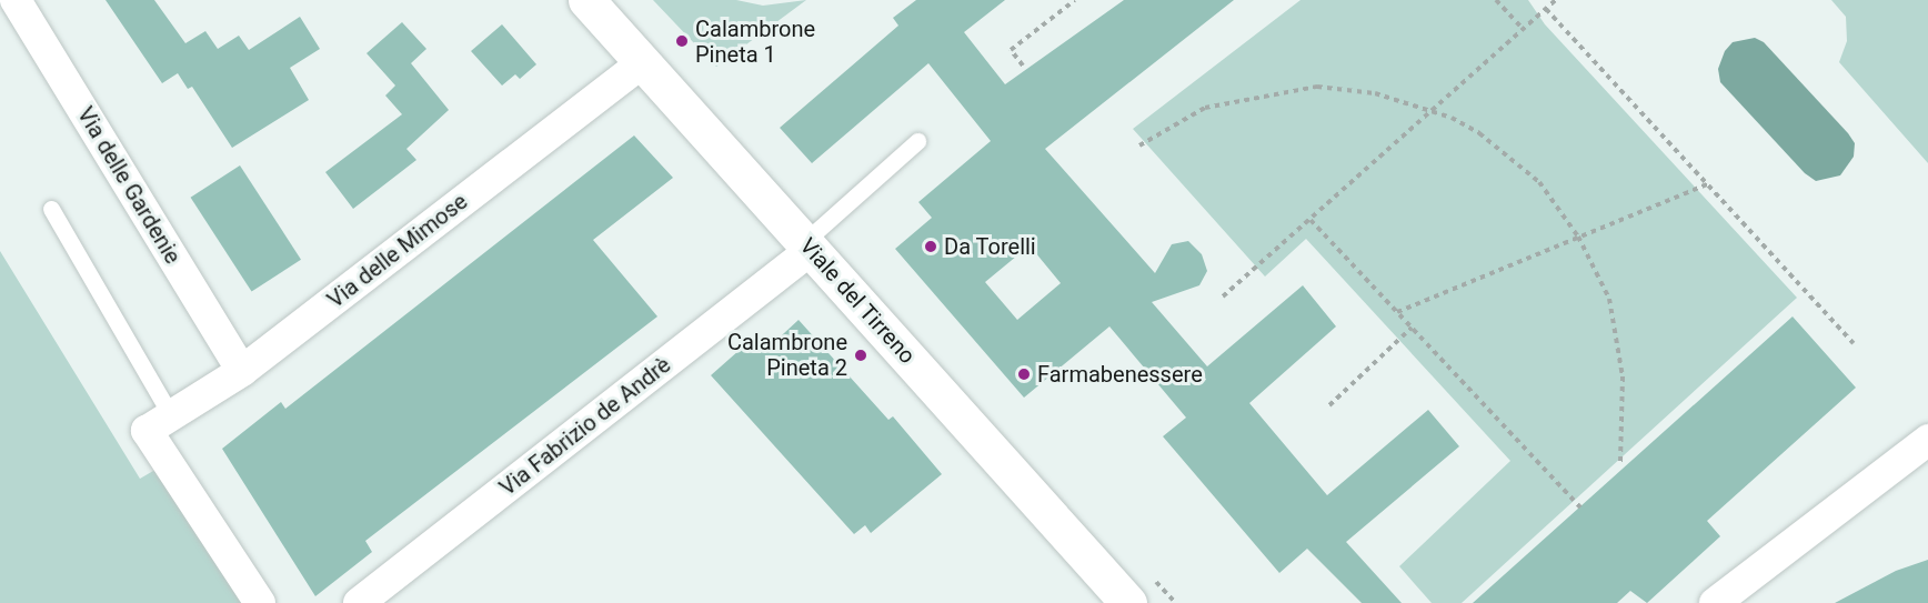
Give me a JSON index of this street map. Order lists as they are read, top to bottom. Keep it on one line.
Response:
{"streets":{"main road":["Viale del Tirreno"],"street":["Via delle Gardenie","Via delle Mimose","Via Fabrizio de Andrè"]},"crossings":[["Via delle Gardenie","Via delle Mimose"],["Via delle Mimose","Viale del Tirreno"],["Viale del Tirreno","Via Fabrizio de Andrè"]],"places":["Calambrone Pineta 1","Da Torelli","Calambrone Pineta 2","Farmabenessere"]}
